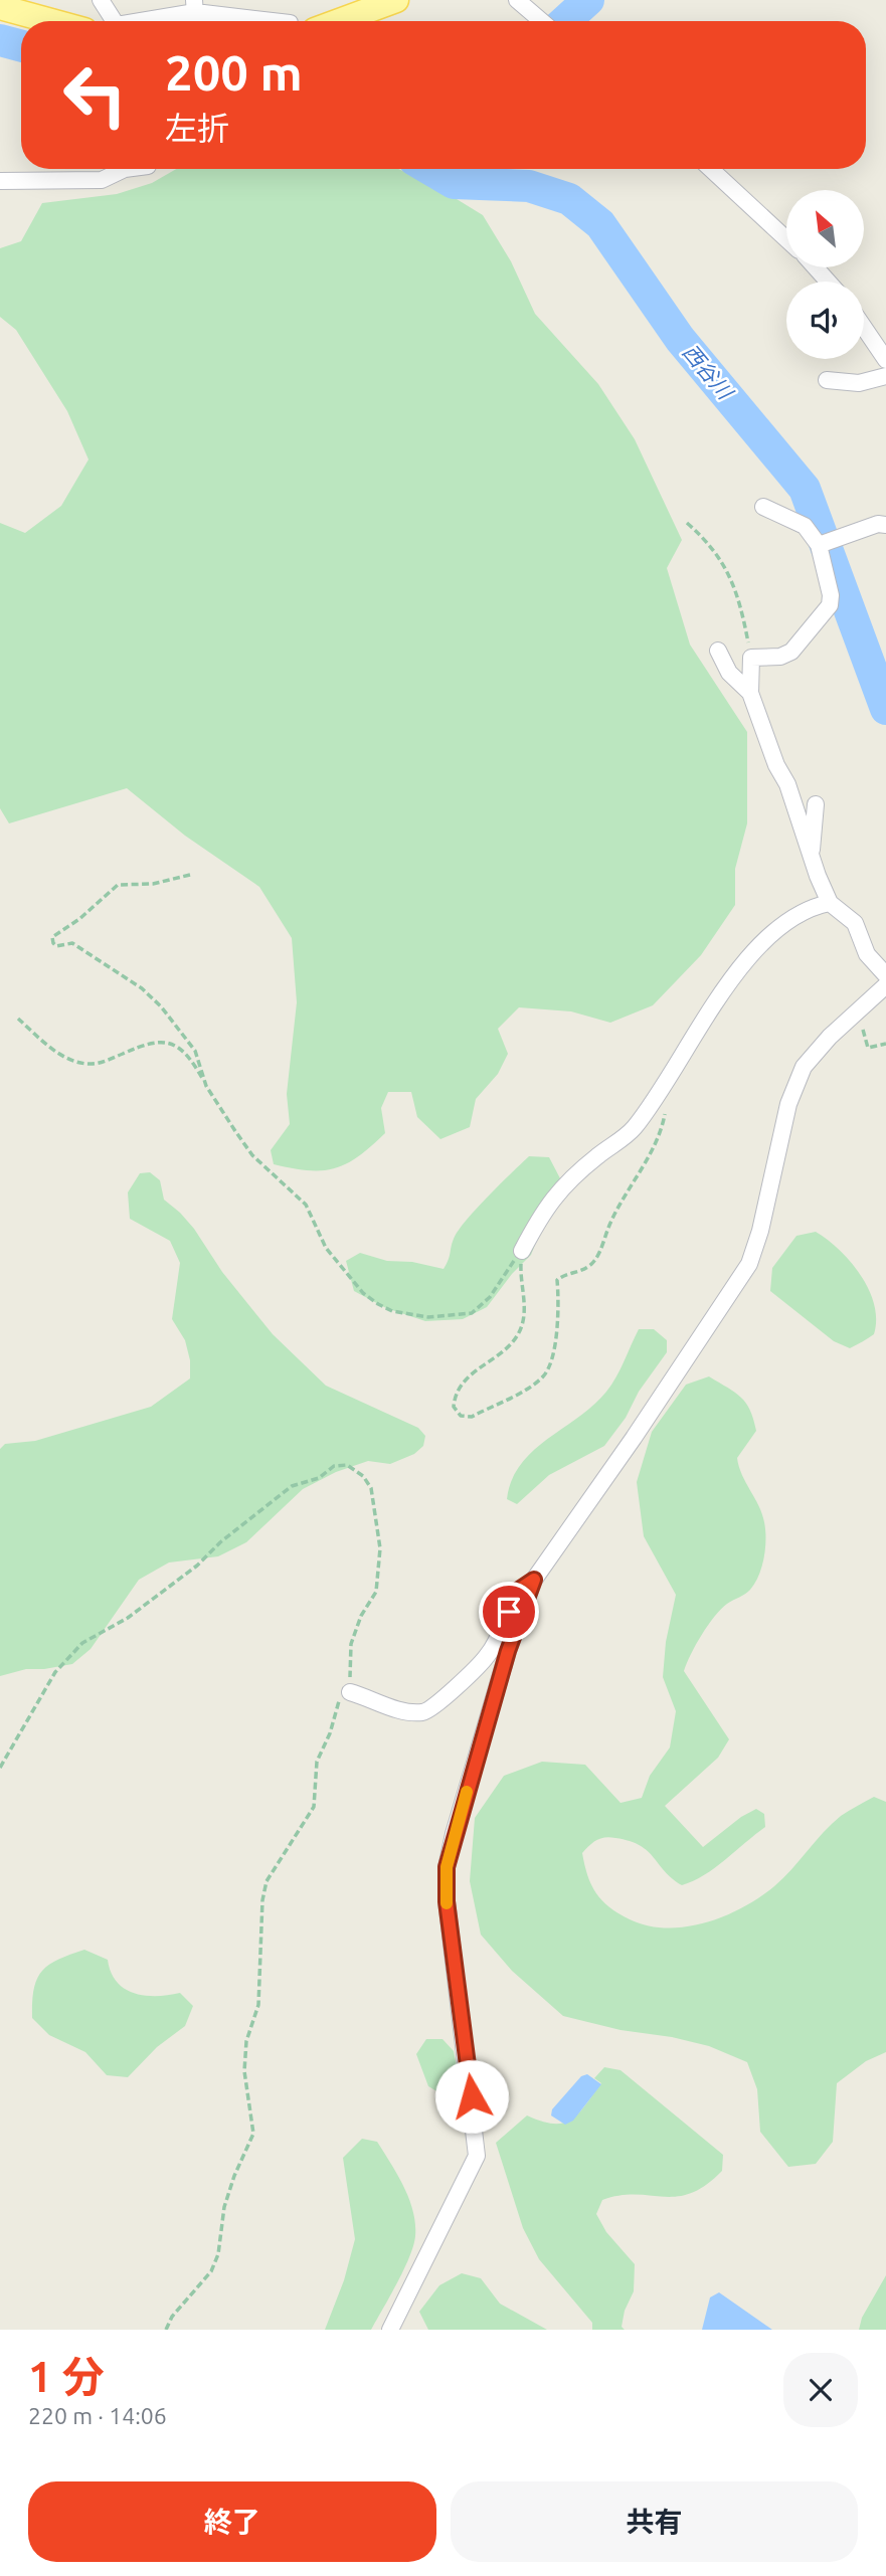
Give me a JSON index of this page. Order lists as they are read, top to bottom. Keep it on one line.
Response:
{"water":["西谷川"],"north":"top left","page":{"turn":["200 m","左折"],"heading":["1 分","220 m · 14:06"],"buttons":["終了","共有"]}}
